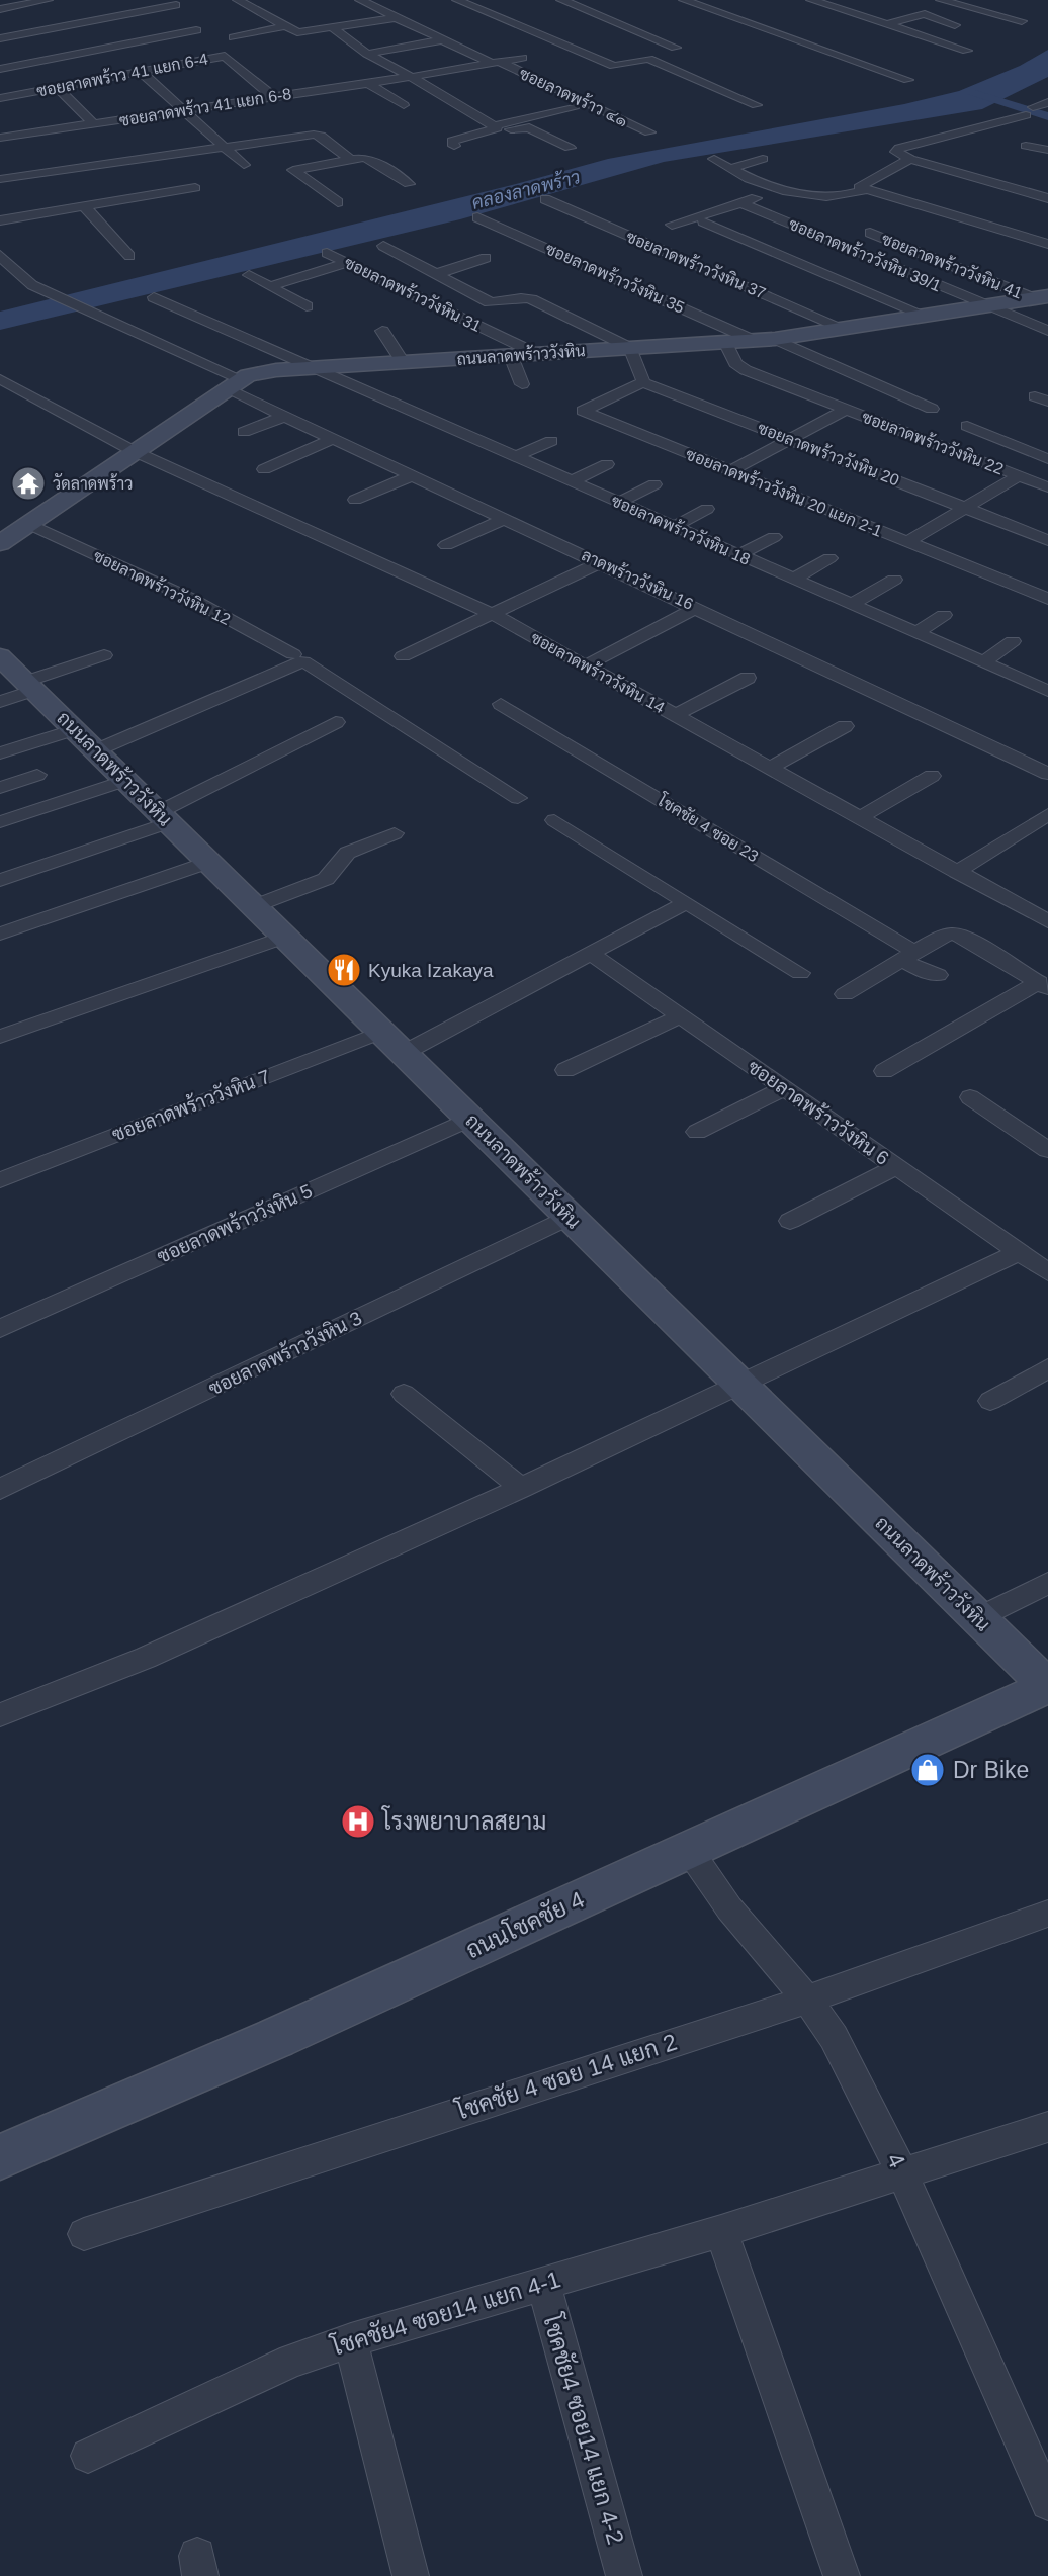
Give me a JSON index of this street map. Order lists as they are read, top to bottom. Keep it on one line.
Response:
{"streets":{"main road":["ถนนลาดพร้าววังหิน","ถนนโชคชัย 4"],"street":["ซอยลาดพร้าว 41 แยก 6-4","ซอยลาดพร้าว ๔๑","ซอยลาดพร้าว 41 แยก 6-8","ซอยลาดพร้าววังหิน 39/1","ซอยลาดพร้าววังหิน 37","ซอยลาดพร้าววังหิน 41","ซอยลาดพร้าววังหิน 35","ซอยลาดพร้าววังหิน 31","ซอยลาดพร้าววังหิน 22","ซอยลาดพร้าววังหิน 20","ซอยลาดพร้าววังหิน 20 แยก 2-1","ซอยลาดพร้าววังหิน 18","ลาดพร้าววังหิน 16","ซอยลาดพร้าววังหิน 12","ซอยลาดพร้าววังหิน 14","โชคชัย 4 ซอย 23","ซอยลาดพร้าววังหิน 7","ซอยลาดพร้าววังหิน 6","ซอยลาดพร้าววังหิน 5","ซอยลาดพร้าววังหิน 3","โชคชัย 4 ซอย 14 แยก 2","4","โชคชัย4 ซอย14 แยก 4-1","โชคชัย4 ซอย14 แยก 4-2"]},"crossings":[["ซอยลาดพร้าว 41 แยก 6-4","ซอยลาดพร้าว 41 แยก 6-8"],["ซอยลาดพร้าว ๔๑","ซอยลาดพร้าว 41 แยก 6-8"],["ซอยลาดพร้าววังหิน 39/1","ถนนลาดพร้าววังหิน"],["ซอยลาดพร้าววังหิน 37","ถนนลาดพร้าววังหิน"],["ซอยลาดพร้าววังหิน 41","ถนนลาดพร้าววังหิน"],["ซอยลาดพร้าววังหิน 35","ถนนลาดพร้าววังหิน"],["ซอยลาดพร้าววังหิน 31","ถนนลาดพร้าววังหิน"],["ถนนลาดพร้าววังหิน","ซอยลาดพร้าววังหิน 22"],["ถนนลาดพร้าววังหิน","ซอยลาดพร้าววังหิน 18"],["ถนนลาดพร้าววังหิน","ลาดพร้าววังหิน 16"],["ถนนลาดพร้าววังหิน","ซอยลาดพร้าววังหิน 12"],["ถนนลาดพร้าววังหิน","ซอยลาดพร้าววังหิน 14"],["ถนนลาดพร้าววังหิน","ซอยลาดพร้าววังหิน 7"],["ถนนลาดพร้าววังหิน","ซอยลาดพร้าววังหิน 5"],["ถนนลาดพร้าววังหิน","ซอยลาดพร้าววังหิน 3"],["ถนนลาดพร้าววังหิน","ถนนโชคชัย 4"],["ซอยลาดพร้าววังหิน 22","ซอยลาดพร้าววังหิน 20"],["ซอยลาดพร้าววังหิน 22","ซอยลาดพร้าววังหิน 20 แยก 2-1"],["ซอยลาดพร้าววังหิน 20","ซอยลาดพร้าววังหิน 20 แยก 2-1"],["ซอยลาดพร้าววังหิน 7","ซอยลาดพร้าววังหิน 6"],["ถนนโชคชัย 4","4"],["โชคชัย 4 ซอย 14 แยก 2","4"],["4","โชคชัย4 ซอย14 แยก 4-1"],["โชคชัย4 ซอย14 แยก 4-1","โชคชัย4 ซอย14 แยก 4-2"]],"water":["คลองลาดพร้าว"],"places":{"temple":["วัดลาดพร้าว"],"restaurant":["Kyuka Izakaya"],"shop":["Dr Bike"],"hospital":["โรงพยาบาลสยาม"]}}
